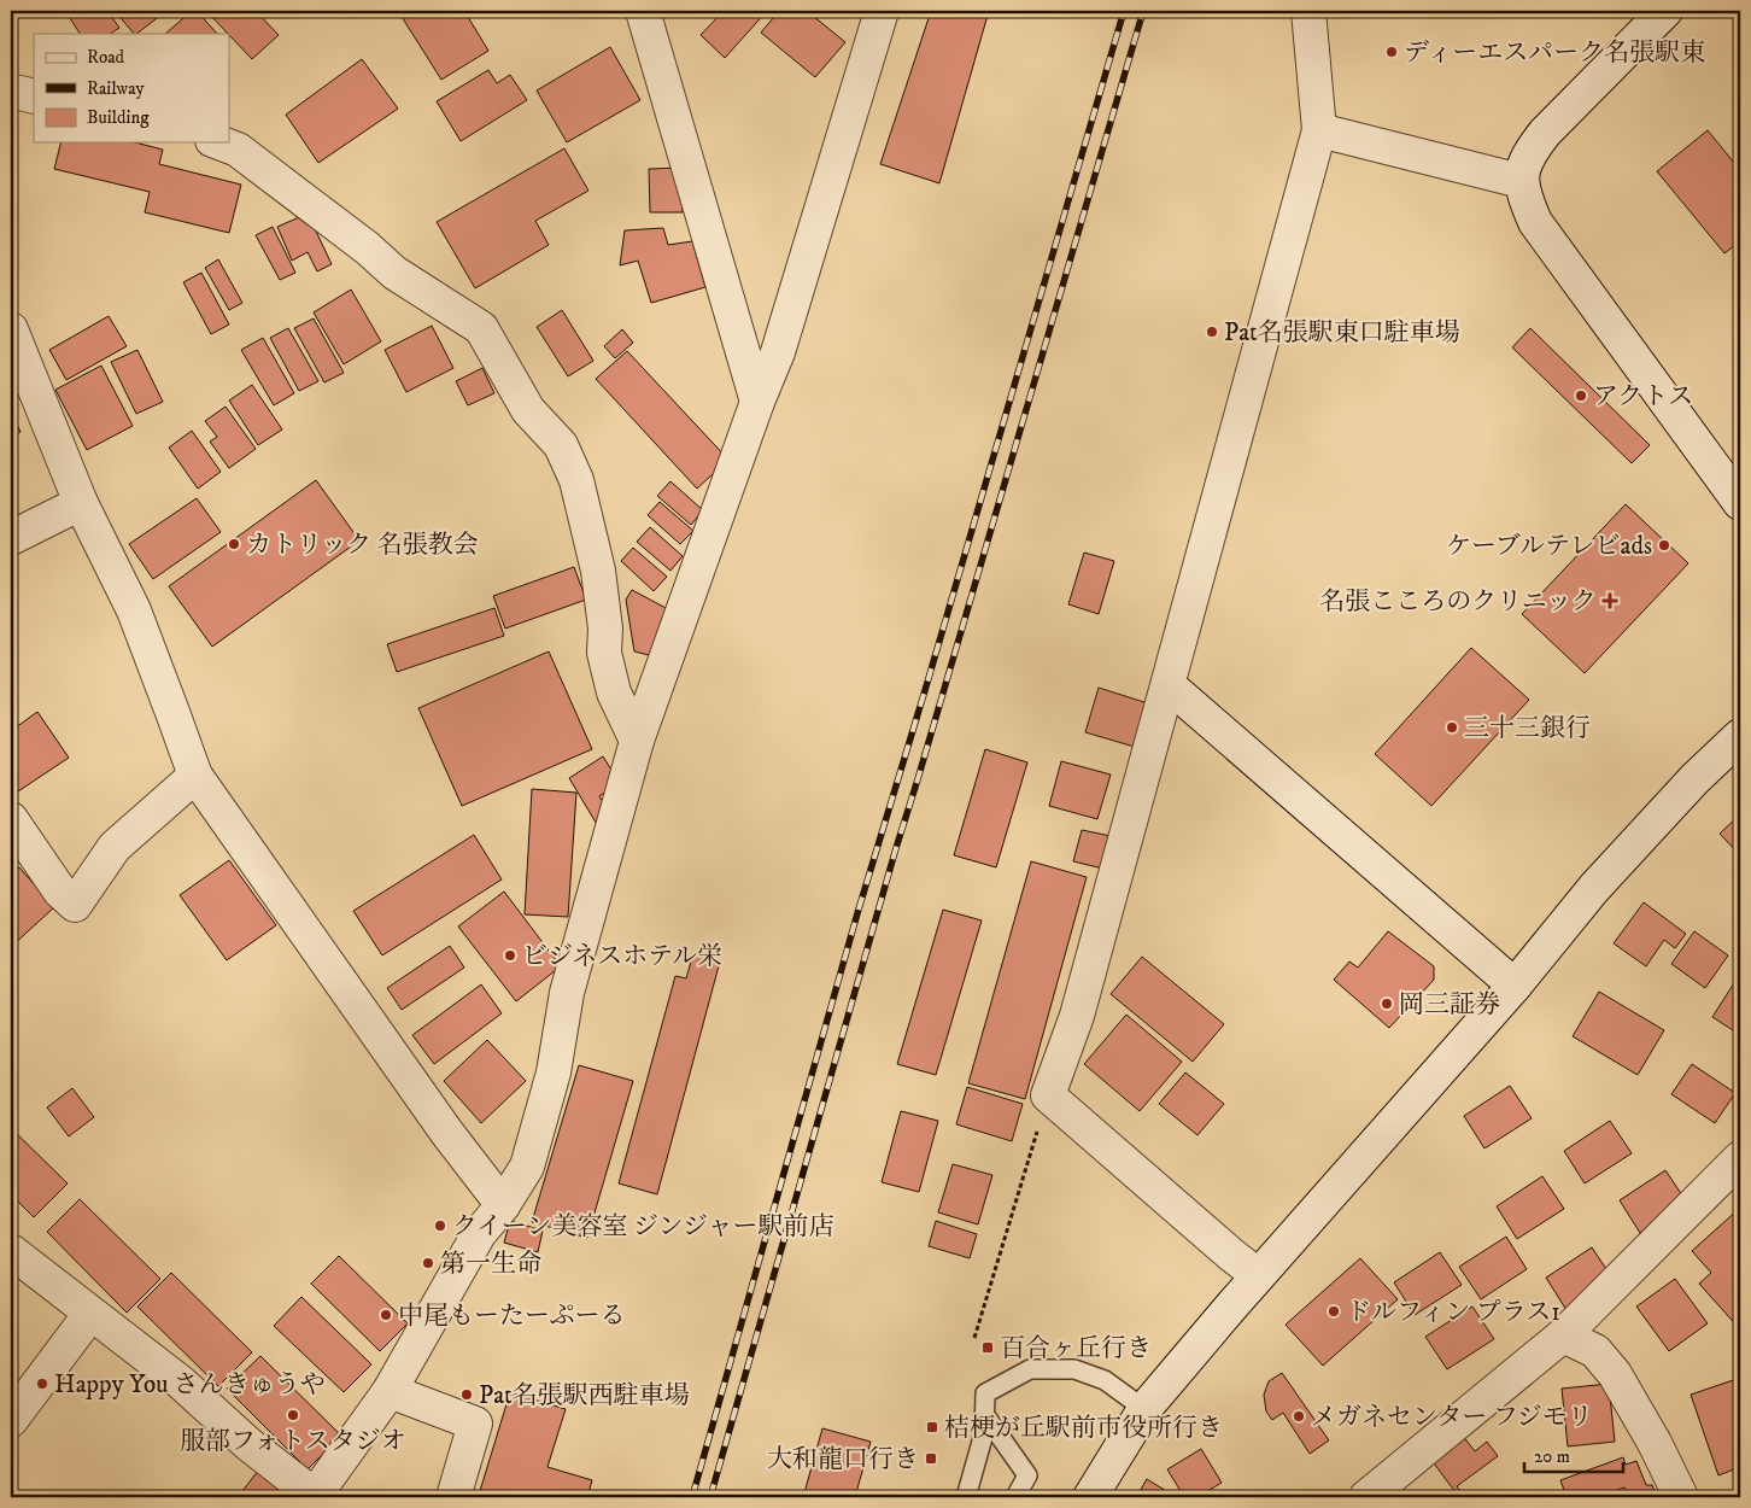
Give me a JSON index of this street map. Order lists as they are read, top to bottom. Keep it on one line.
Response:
{"places":{"other":["ディーエスパーク名張駅東","Pat名張駅東口駐車場","アクトス","カトリック 名張教会","ケーブルテレビads","三十三銀行","ビジネスホテル栄","岡三証券","クイーン美容室 ジンジャー駅前店","第一生命","ドルフィン プラス1","中尾もーたーぷーる","Happy You さんきゅうや","Pat名張駅西駐車場","服部フォトスタジオ","メガネセンター フジモリ"],"health":["名張こころのクリニック"],"transit":["百合ヶ丘行き","桔梗が丘駅前市役所行き","大和龍口行き"]},"legend":["Road","Railway","Building"],"scale_bar":"20 m"}
